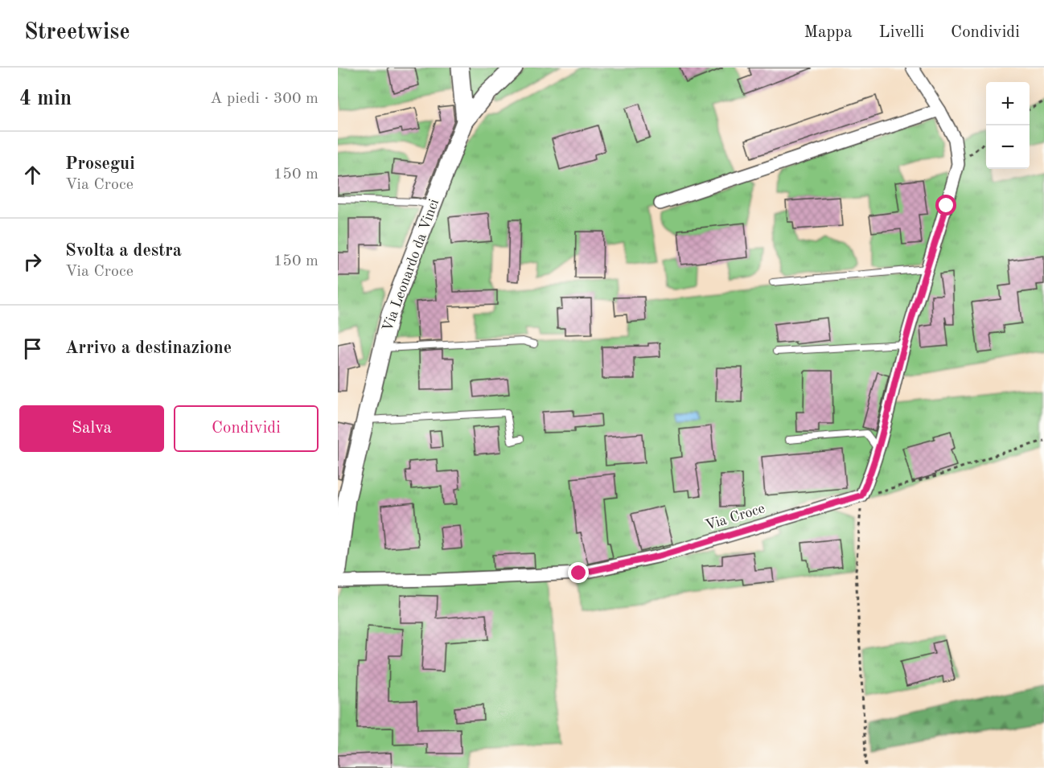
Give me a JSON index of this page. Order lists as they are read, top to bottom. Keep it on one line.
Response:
{"streets":{"street":["Via Leonardo da Vinci","Via Croce"]},"page":{"header":"Streetwise","nav":["Mappa","Livelli","Condividi"],"heading":["4 min","A piedi · 300 m"],"map_buttons":["+","−"],"list":[["Prosegui","Via Croce","150 m"],["Svolta a destra","Via Croce","150 m"],"Arrivo a destinazione"],"buttons":["Salva","Condividi"]}}
